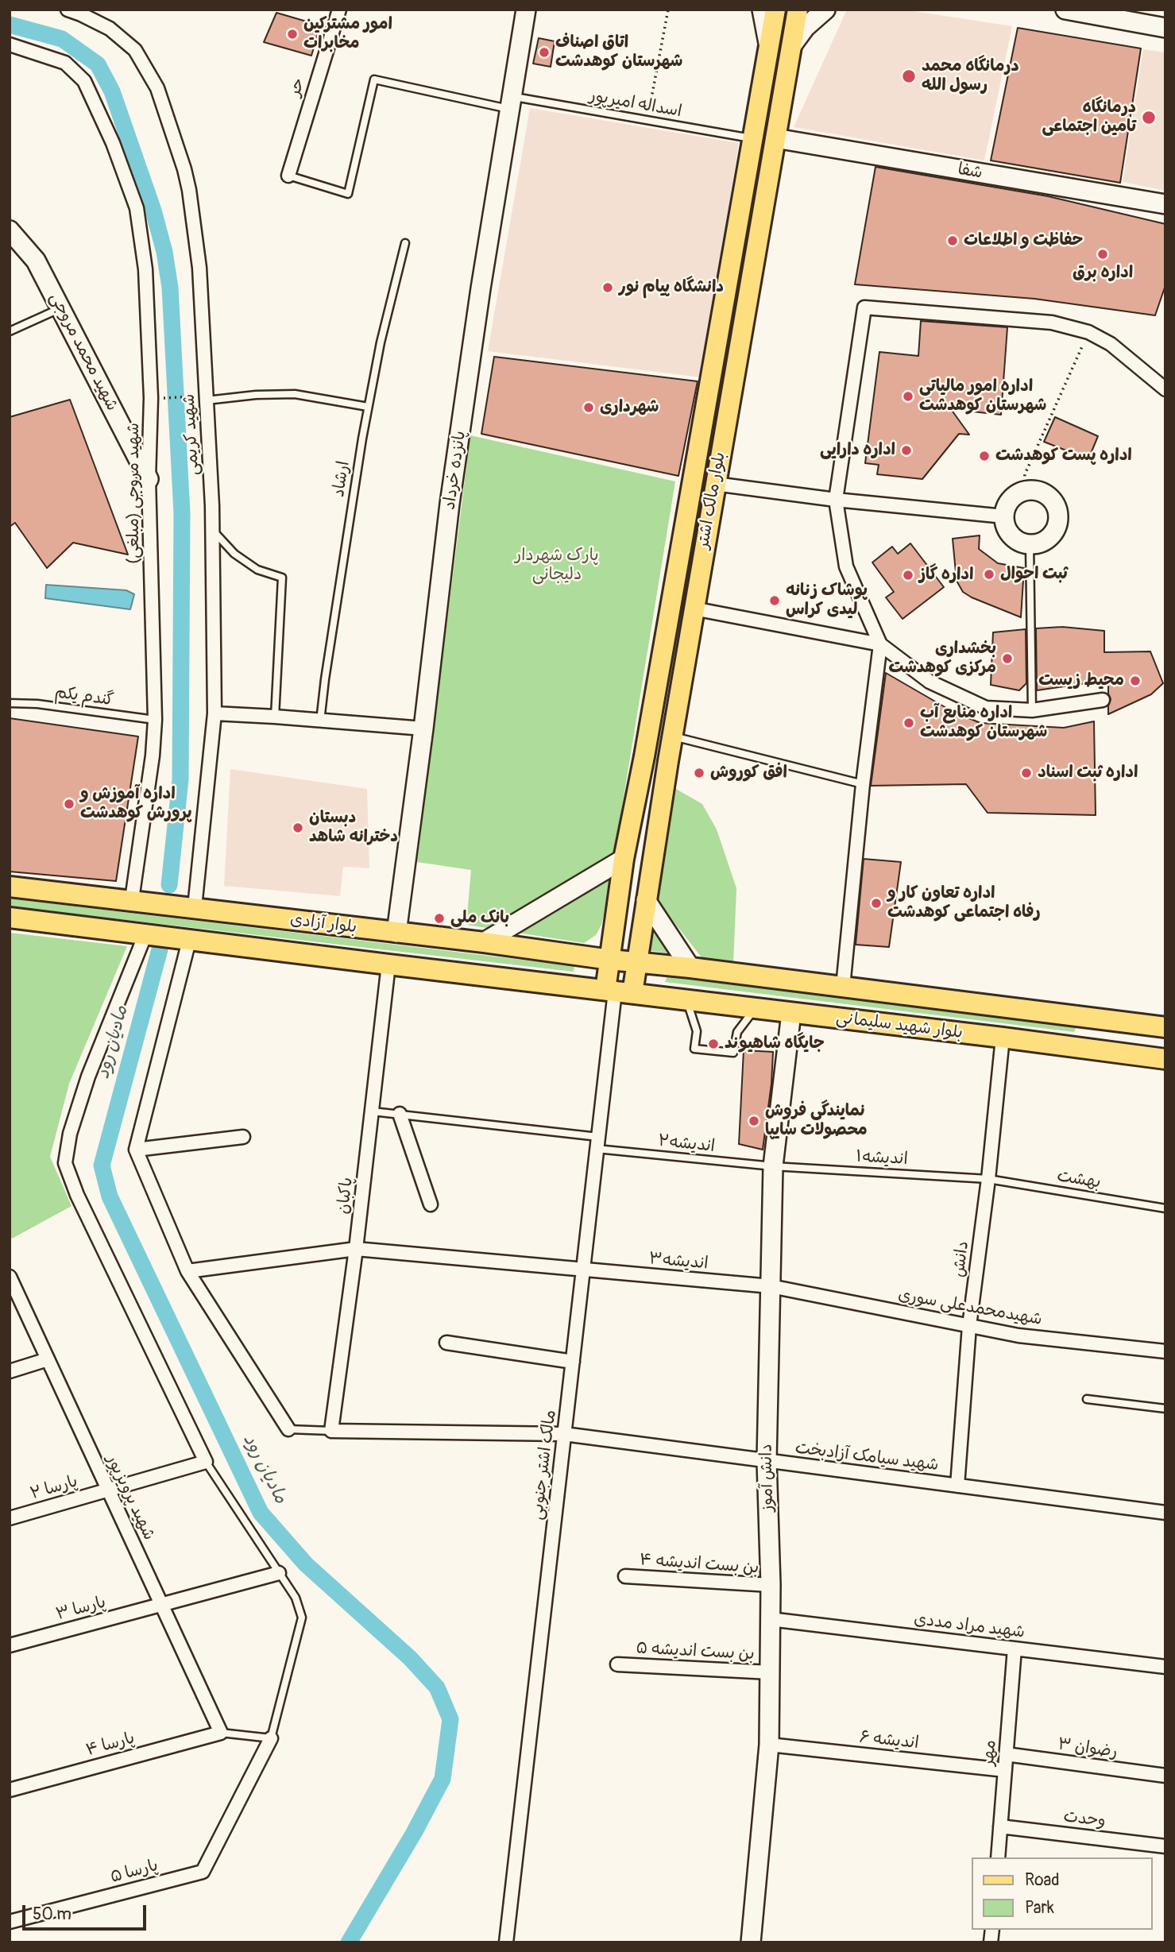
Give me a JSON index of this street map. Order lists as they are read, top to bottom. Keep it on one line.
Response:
{"streets":{"main road":["بلوار مالک اشتر","بلوار آزادی","بلوار شهید سلیمانی"],"street":["حر","شفا","شهید محمد مروجی","شهید کریمی","پانزده خرداد","شهید مروجی (مبلغی)","پاکبان","دانش","اندیشه۳","شهیدمحمدعلی سوری","شهید سیامک آزادبخت","مالک اشتر جنوبی","دانش آموز","پارسا ۲","شهید پرویزپور","بن بست اندیشه ۴","پارسا ۳","شهید مراد مددی","بن بست اندیشه ۵","اندیشه ۶","پارسا ۴","رضوان ۳","مهر","وحدت","پارسا ۵"],"lane":["اسداله امیرپور","ارشاد","گندم یکم","اندیشه۲","اندیشه۱","بهشت"]},"crossings":[["حر","اسداله امیرپور"],["اسداله امیرپور","پانزده خرداد"],["اسداله امیرپور","بلوار مالک اشتر"],["شفا","بلوار مالک اشتر"],["شهید محمد مروجی","شهید مروجی (مبلغی)"],["شهید کریمی","بلوار آزادی"],["پانزده خرداد","بلوار آزادی"],["شهید مروجی (مبلغی)","گندم یکم"],["شهید مروجی (مبلغی)","بلوار آزادی"],["بلوار مالک اشتر","بلوار آزادی"],["بلوار مالک اشتر","بلوار شهید سلیمانی"],["بلوار مالک اشتر","مالک اشتر جنوبی"],["بلوار آزادی","بلوار شهید سلیمانی"],["بلوار آزادی","پاکبان"],["بلوار آزادی","مالک اشتر جنوبی"],["بلوار شهید سلیمانی","دانش"],["بلوار شهید سلیمانی","مالک اشتر جنوبی"],["بلوار شهید سلیمانی","دانش آموز"],["اندیشه۲","اندیشه۱"],["اندیشه۲","پاکبان"],["اندیشه۲","مالک اشتر جنوبی"],["اندیشه۲","دانش آموز"],["اندیشه۱","بهشت"],["اندیشه۱","دانش"],["اندیشه۱","دانش آموز"],["بهشت","دانش"],["پاکبان","اندیشه۳"],["پاکبان","شهید سیامک آزادبخت"],["دانش","شهیدمحمدعلی سوری"],["دانش","شهید سیامک آزادبخت"],["اندیشه۳","شهیدمحمدعلی سوری"],["اندیشه۳","مالک اشتر جنوبی"],["اندیشه۳","دانش آموز"],["شهیدمحمدعلی سوری","دانش آموز"],["شهید سیامک آزادبخت","مالک اشتر جنوبی"],["شهید سیامک آزادبخت","دانش آموز"],["دانش آموز","بن بست اندیشه ۴"],["دانش آموز","شهید مراد مددی"],["دانش آموز","بن بست اندیشه ۵"],["دانش آموز","اندیشه ۶"],["پارسا ۲","شهید پرویزپور"],["شهید پرویزپور","پارسا ۳"],["شهید پرویزپور","پارسا ۴"],["شهید مراد مددی","مهر"],["اندیشه ۶","مهر"],["رضوان ۳","مهر"],["مهر","وحدت"]],"water":["مادیان رود"],"parks":["پارک شهردار دلیجانی"],"places":["امور مشترکین مخابرات","اتاق اصناف شهرستان کوهدشت","درمانگاه محمد رسول الله","درمانگاه تامین اجتماعی","حفاظت و اطلاعات","اداره برق","دانشگاه پیام نور","اداره امور مالیاتی شهرستان کوهدشت","شهرداری","اداره دارایی","اداره پست کوهدشت","ثبت احوال","اداره گاز","پوشاک زنانه لیدی کراس","بخشداری مرکزی کوهدشت","محیط زیست","اداره منابع آب شهرستان کوهدشت","افق کوروش","اداره ثبت اسناد","اداره آموزش و پرورش کوهدشت","دبستان دخترانه شاهد","اداره تعاون کار و رفاه اجتماعی کوهدشت","بانک ملی","جایگاه شاهیوند","نمایندگی فروش محصولات سایپا"],"legend":["Road","Park"],"scale_bar":"50 m"}
